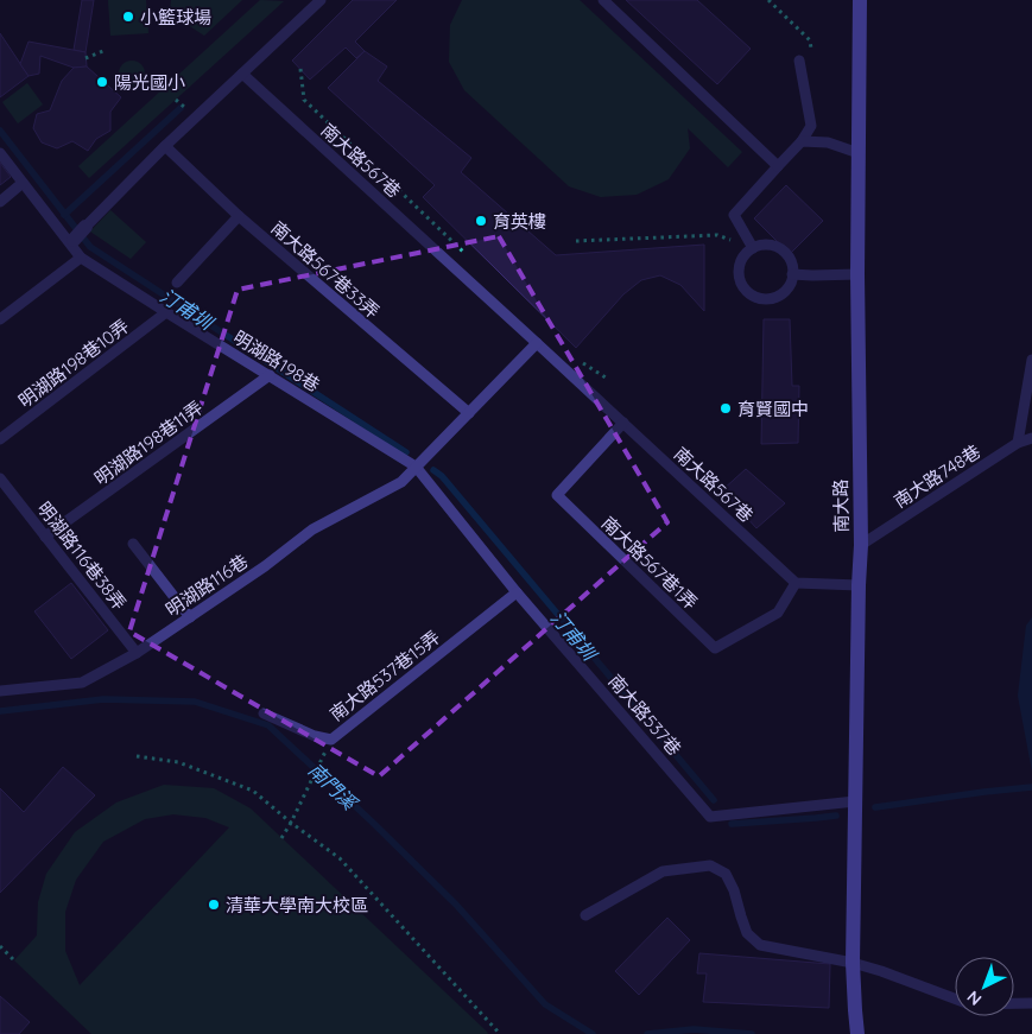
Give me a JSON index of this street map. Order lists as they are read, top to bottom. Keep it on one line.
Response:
{"streets":{"main road":["南大路"],"lane":["南大路567巷","南大路567巷33弄","明湖路198巷","明湖路198巷10弄","明湖路198巷11弄","南大路748巷","明湖路116巷38弄","南大路567巷1弄","明湖路116巷","南大路537巷15弄","南大路537巷"]},"crossings":[["南大路567巷","南大路567巷1弄"],["明湖路198巷","明湖路198巷10弄"],["明湖路198巷","明湖路198巷11弄"],["明湖路198巷","明湖路116巷"],["明湖路198巷","南大路537巷"],["明湖路198巷11弄","明湖路116巷38弄"],["南大路748巷","南大路"],["南大路","南大路537巷"],["明湖路116巷38弄","明湖路116巷"],["明湖路116巷","南大路537巷"],["南大路537巷15弄","南大路537巷"]],"water":["汀甫圳","南門溪"],"places":["小籃球場","陽光國小","育英樓","育賢國中","清華大學南大校區"],"north":"bottom left"}
